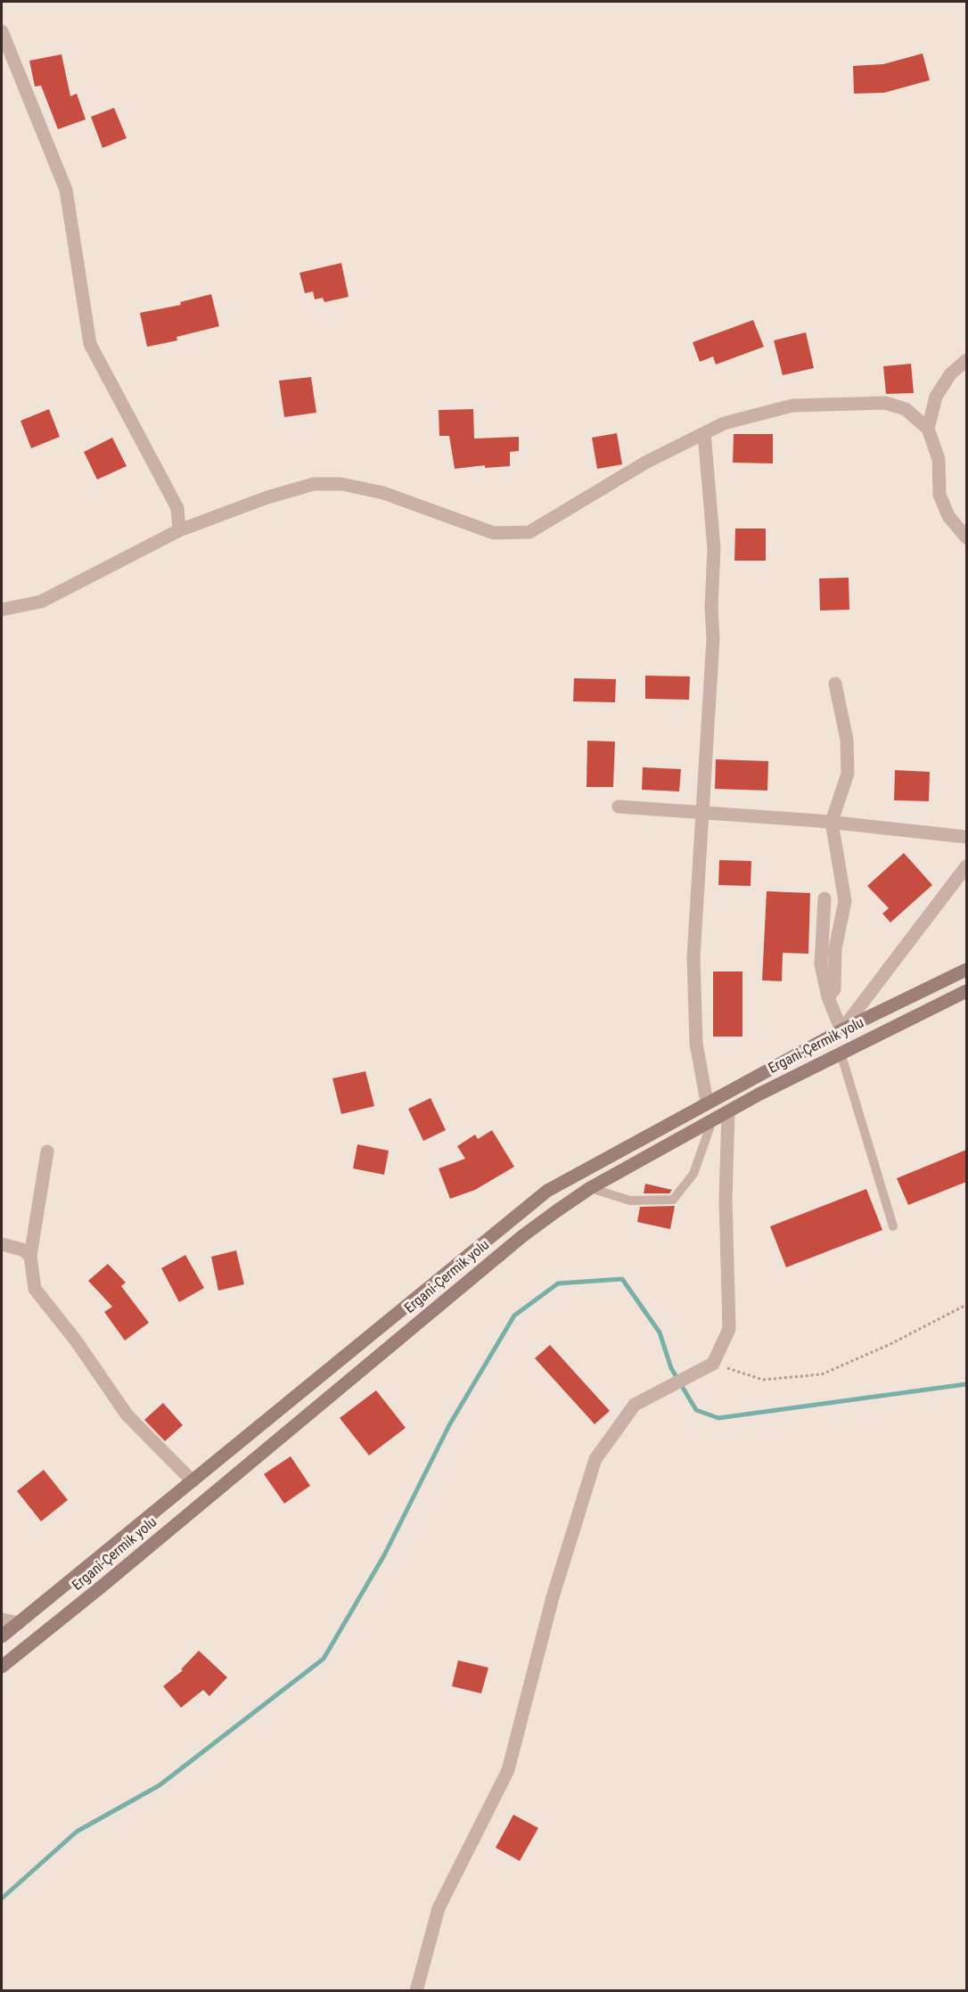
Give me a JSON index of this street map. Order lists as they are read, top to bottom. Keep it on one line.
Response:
{"streets":{"main road":["Ergani-Çermik yolu"]}}
